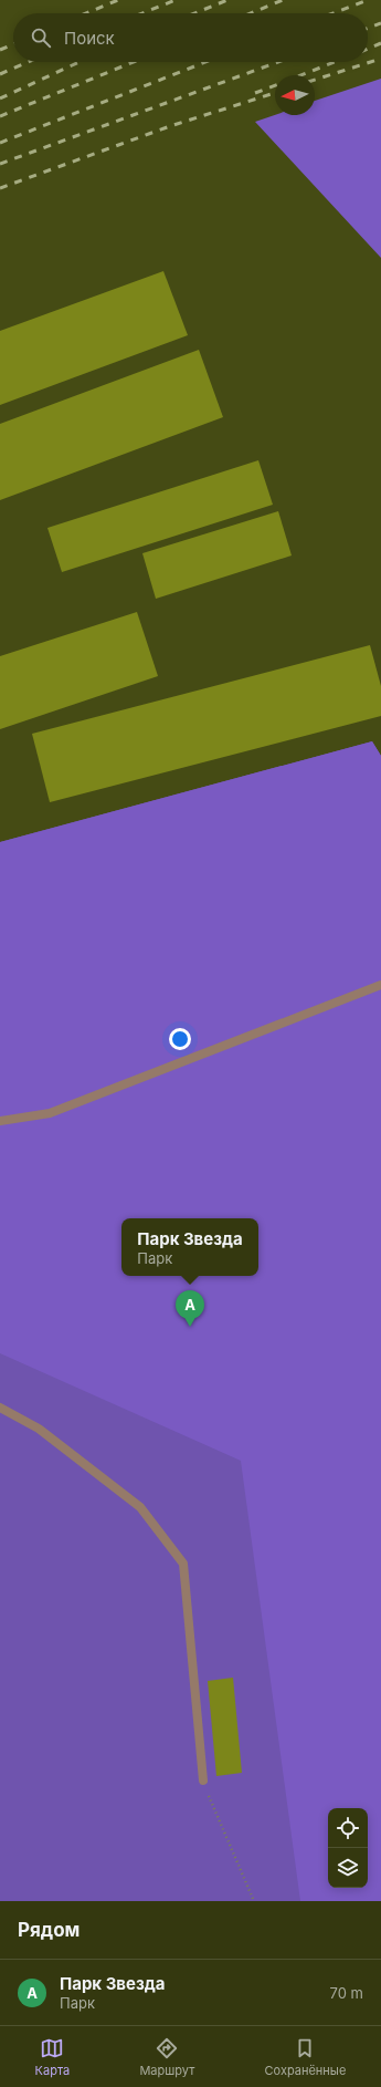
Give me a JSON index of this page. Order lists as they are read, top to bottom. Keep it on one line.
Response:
{"north":"left","page":{"search":"Поиск","popup":["Парк Звезда","Парк"],"pins":"A","heading":"Рядом","list":[{"mark":"A","name":"Парк Звезда","note":"Парк","value":"70 m"}],"nav":["Карта","Маршрут","Сохранённые"]}}
